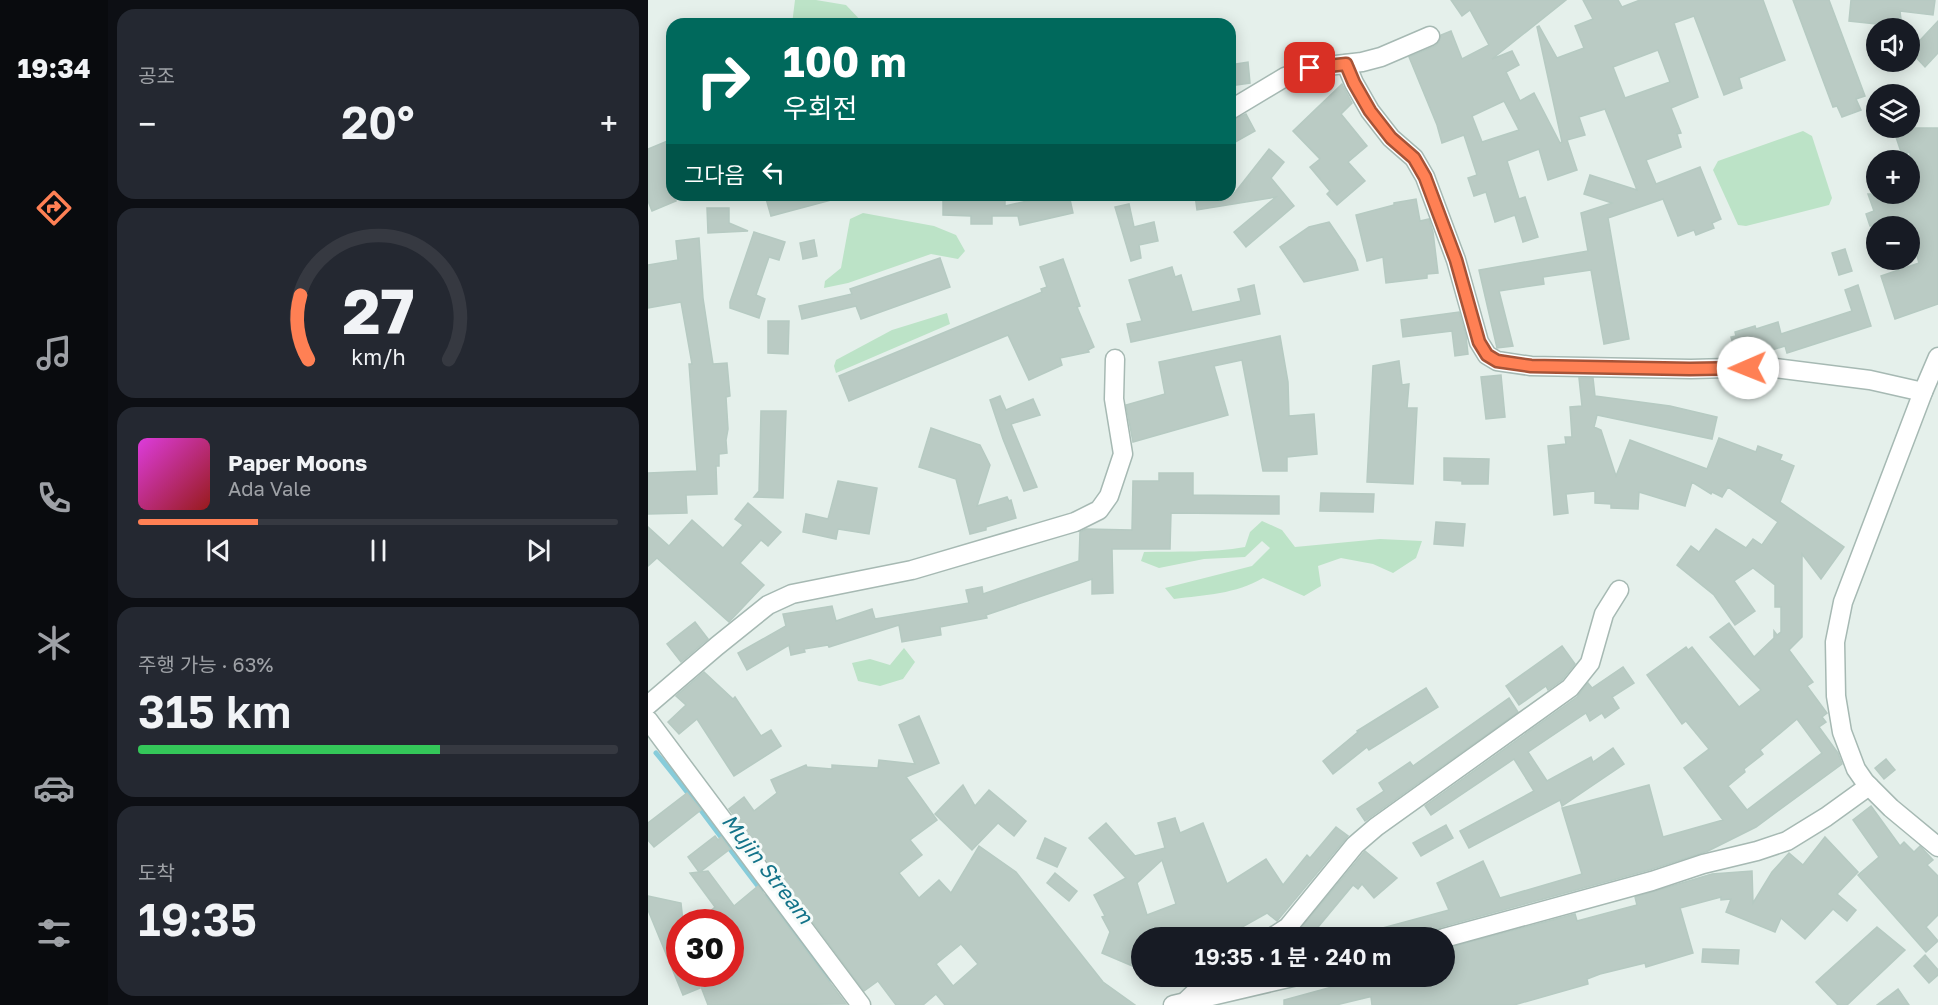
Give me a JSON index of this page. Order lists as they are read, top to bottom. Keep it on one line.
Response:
{"water":["Mujin Stream"],"page":{"tabs":"19:34","tile":["공조",["주행 가능 · 63%","315 km"],["도착","19:35"]],"map_buttons":["+","−"],"turn":["100 m","우회전"],"heat":["−","20°","+"],"then":"그다음","song":["Paper Moons","Ada Vale"],"limit":"30","trip":"19:35 · 1 분 · 240 m","gauge":["27","km/h"]}}
